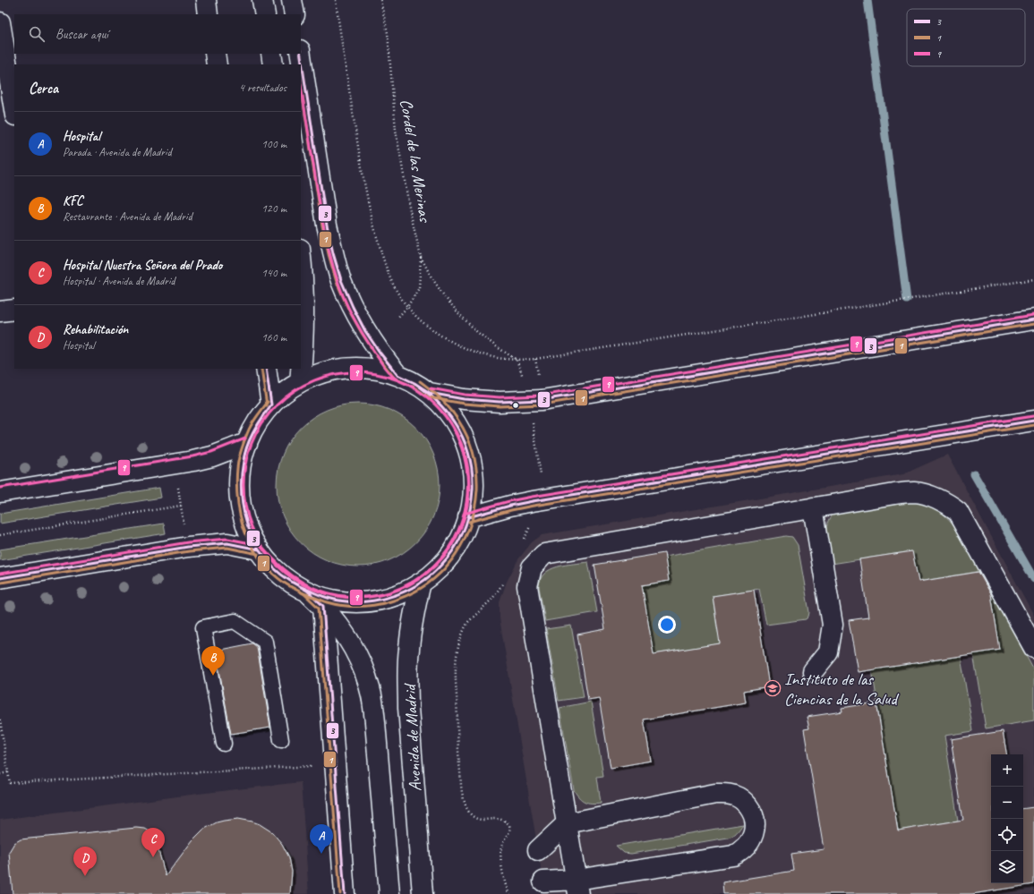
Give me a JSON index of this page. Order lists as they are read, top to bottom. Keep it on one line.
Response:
{"streets":{"main road":["Avenida de Madrid"],"path":["Cordel de las Merinas"]},"places":{"school or university":["Instituto de las Ciencias de la Salud"]},"lines":["transit line 3","transit line 9","transit line 1"],"legend":["3","1","9"],"page":{"search":"Buscar aquí","heading":["Cerca","4 resultados"],"list":[{"mark":"A","name":"Hospital","note":"Parada · Avenida de Madrid","value":"100 m"},{"mark":"B","name":"KFC","note":"Restaurante · Avenida de Madrid","value":"120 m"},{"mark":"C","name":"Hospital Nuestra Señora del Prado","note":"Hospital · Avenida de Madrid","value":"140 m"},{"mark":"D","name":"Rehabilitación","note":"Hospital","value":"160 m"}],"pins":["B","A","C","D"],"map_buttons":["+","−"]}}
